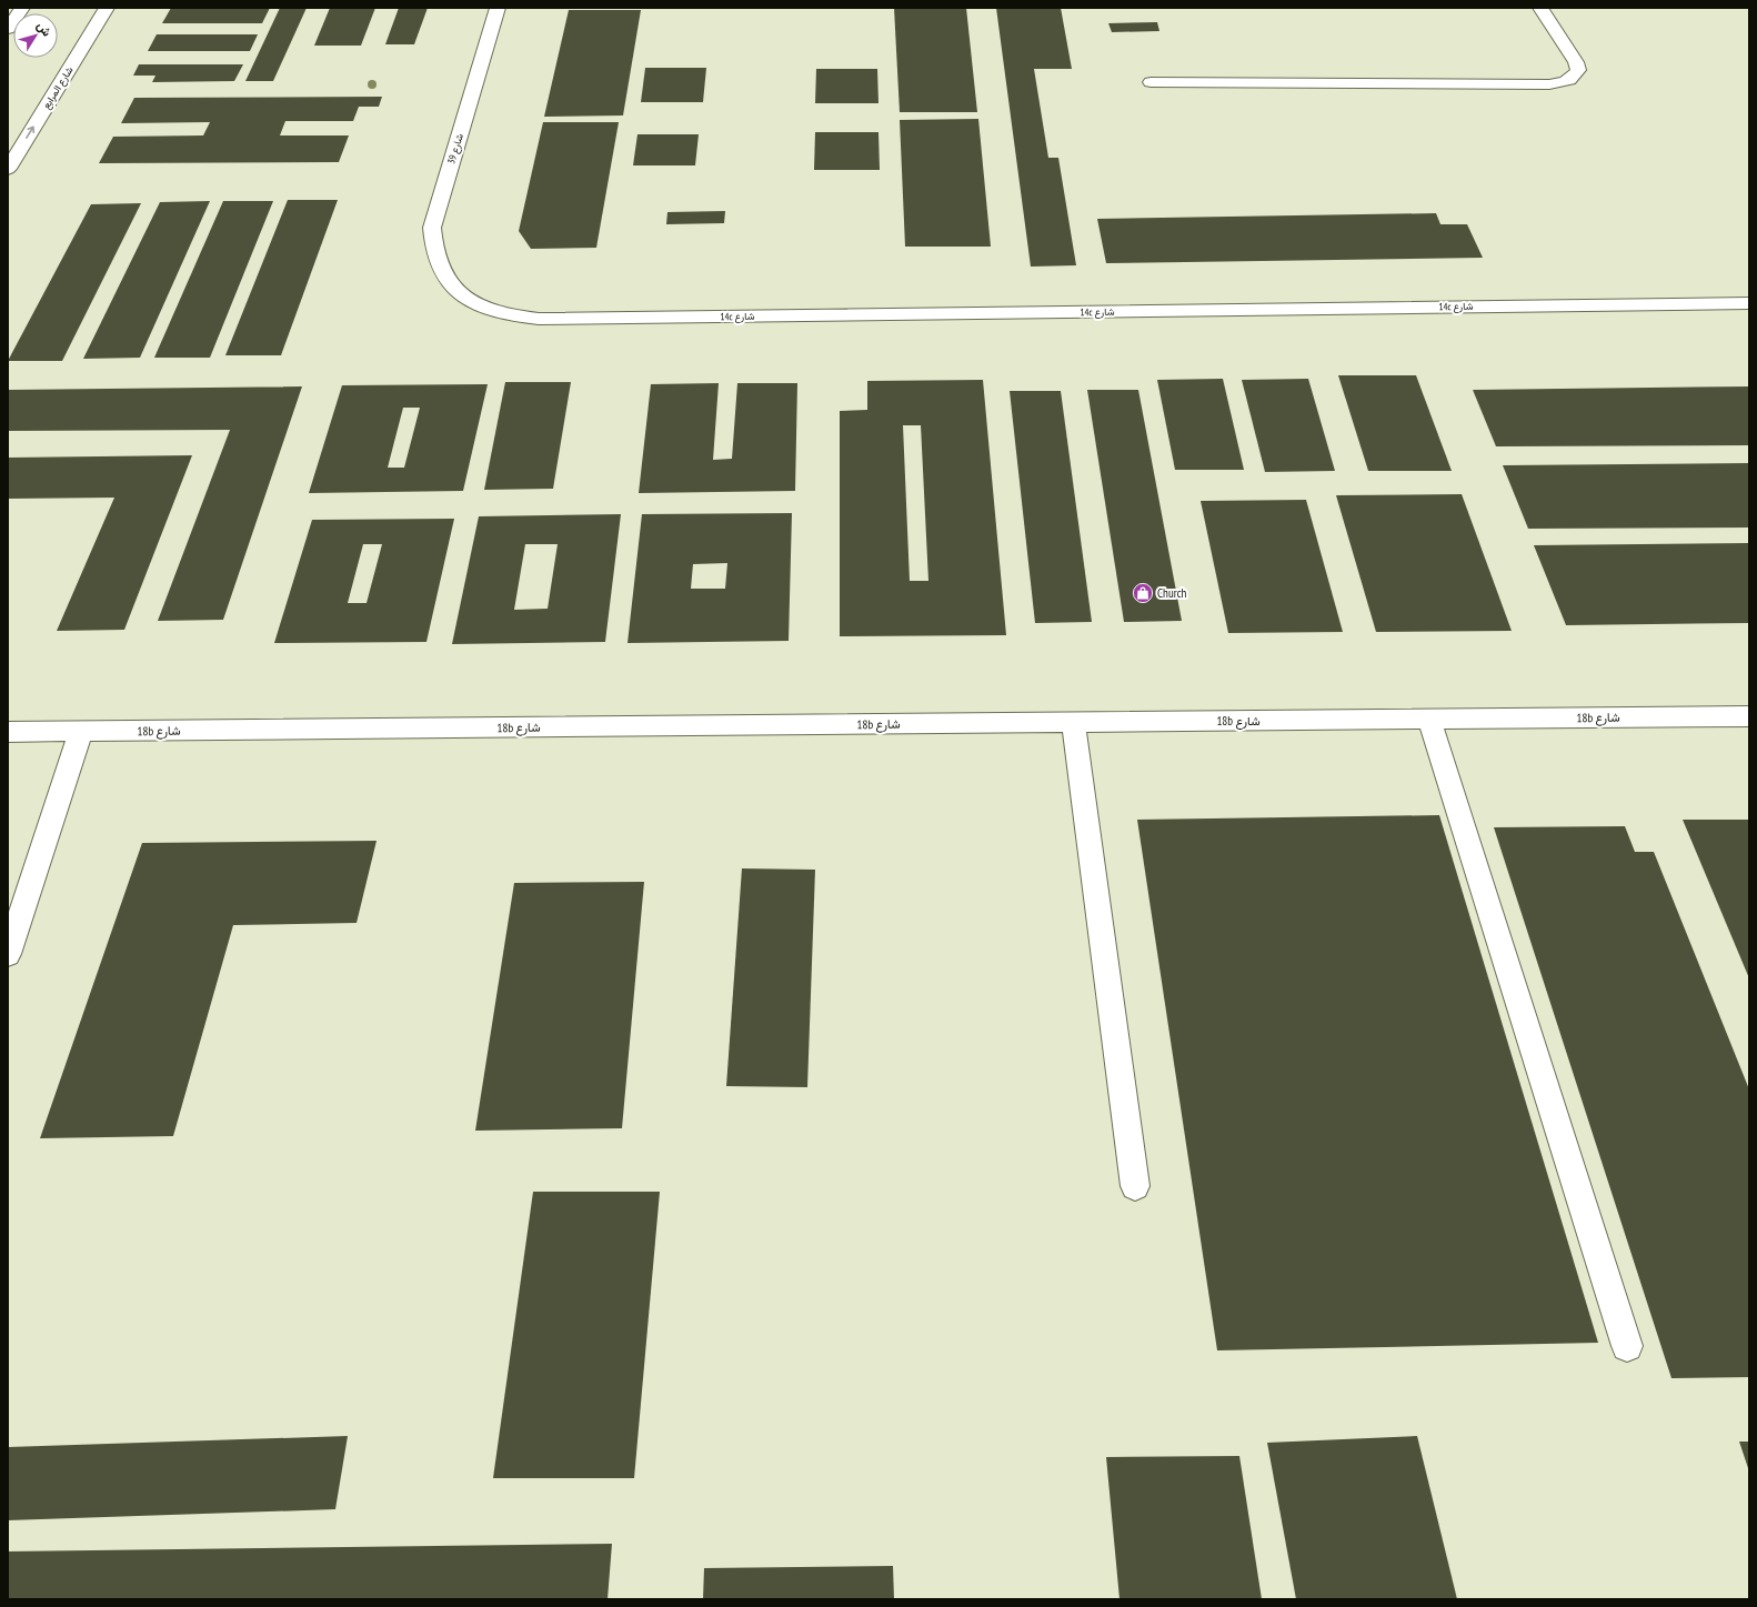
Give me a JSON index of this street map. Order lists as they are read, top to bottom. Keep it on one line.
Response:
{"streets":{"main road":["شارع المرابع","شارع 39","14c شارع","18b شارع"]},"crossings":[["شارع 39","14c شارع"]],"one_way":["شارع المرابع"],"places":{"shop":["Church"]},"north":"top right"}
